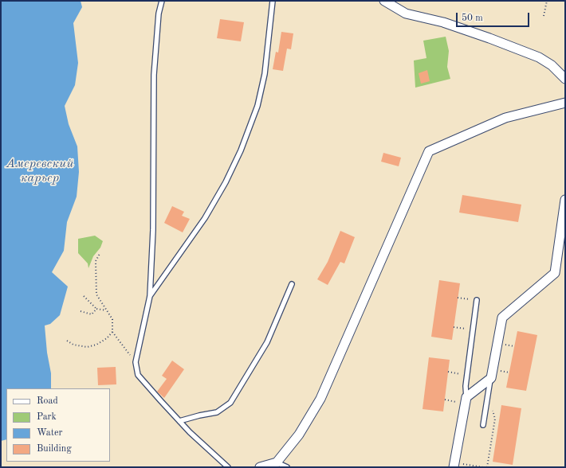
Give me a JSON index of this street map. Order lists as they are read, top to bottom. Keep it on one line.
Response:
{"water":["Амеревский карьер"],"legend":["Road","Park","Water","Building"],"scale_bar":"50 m"}
